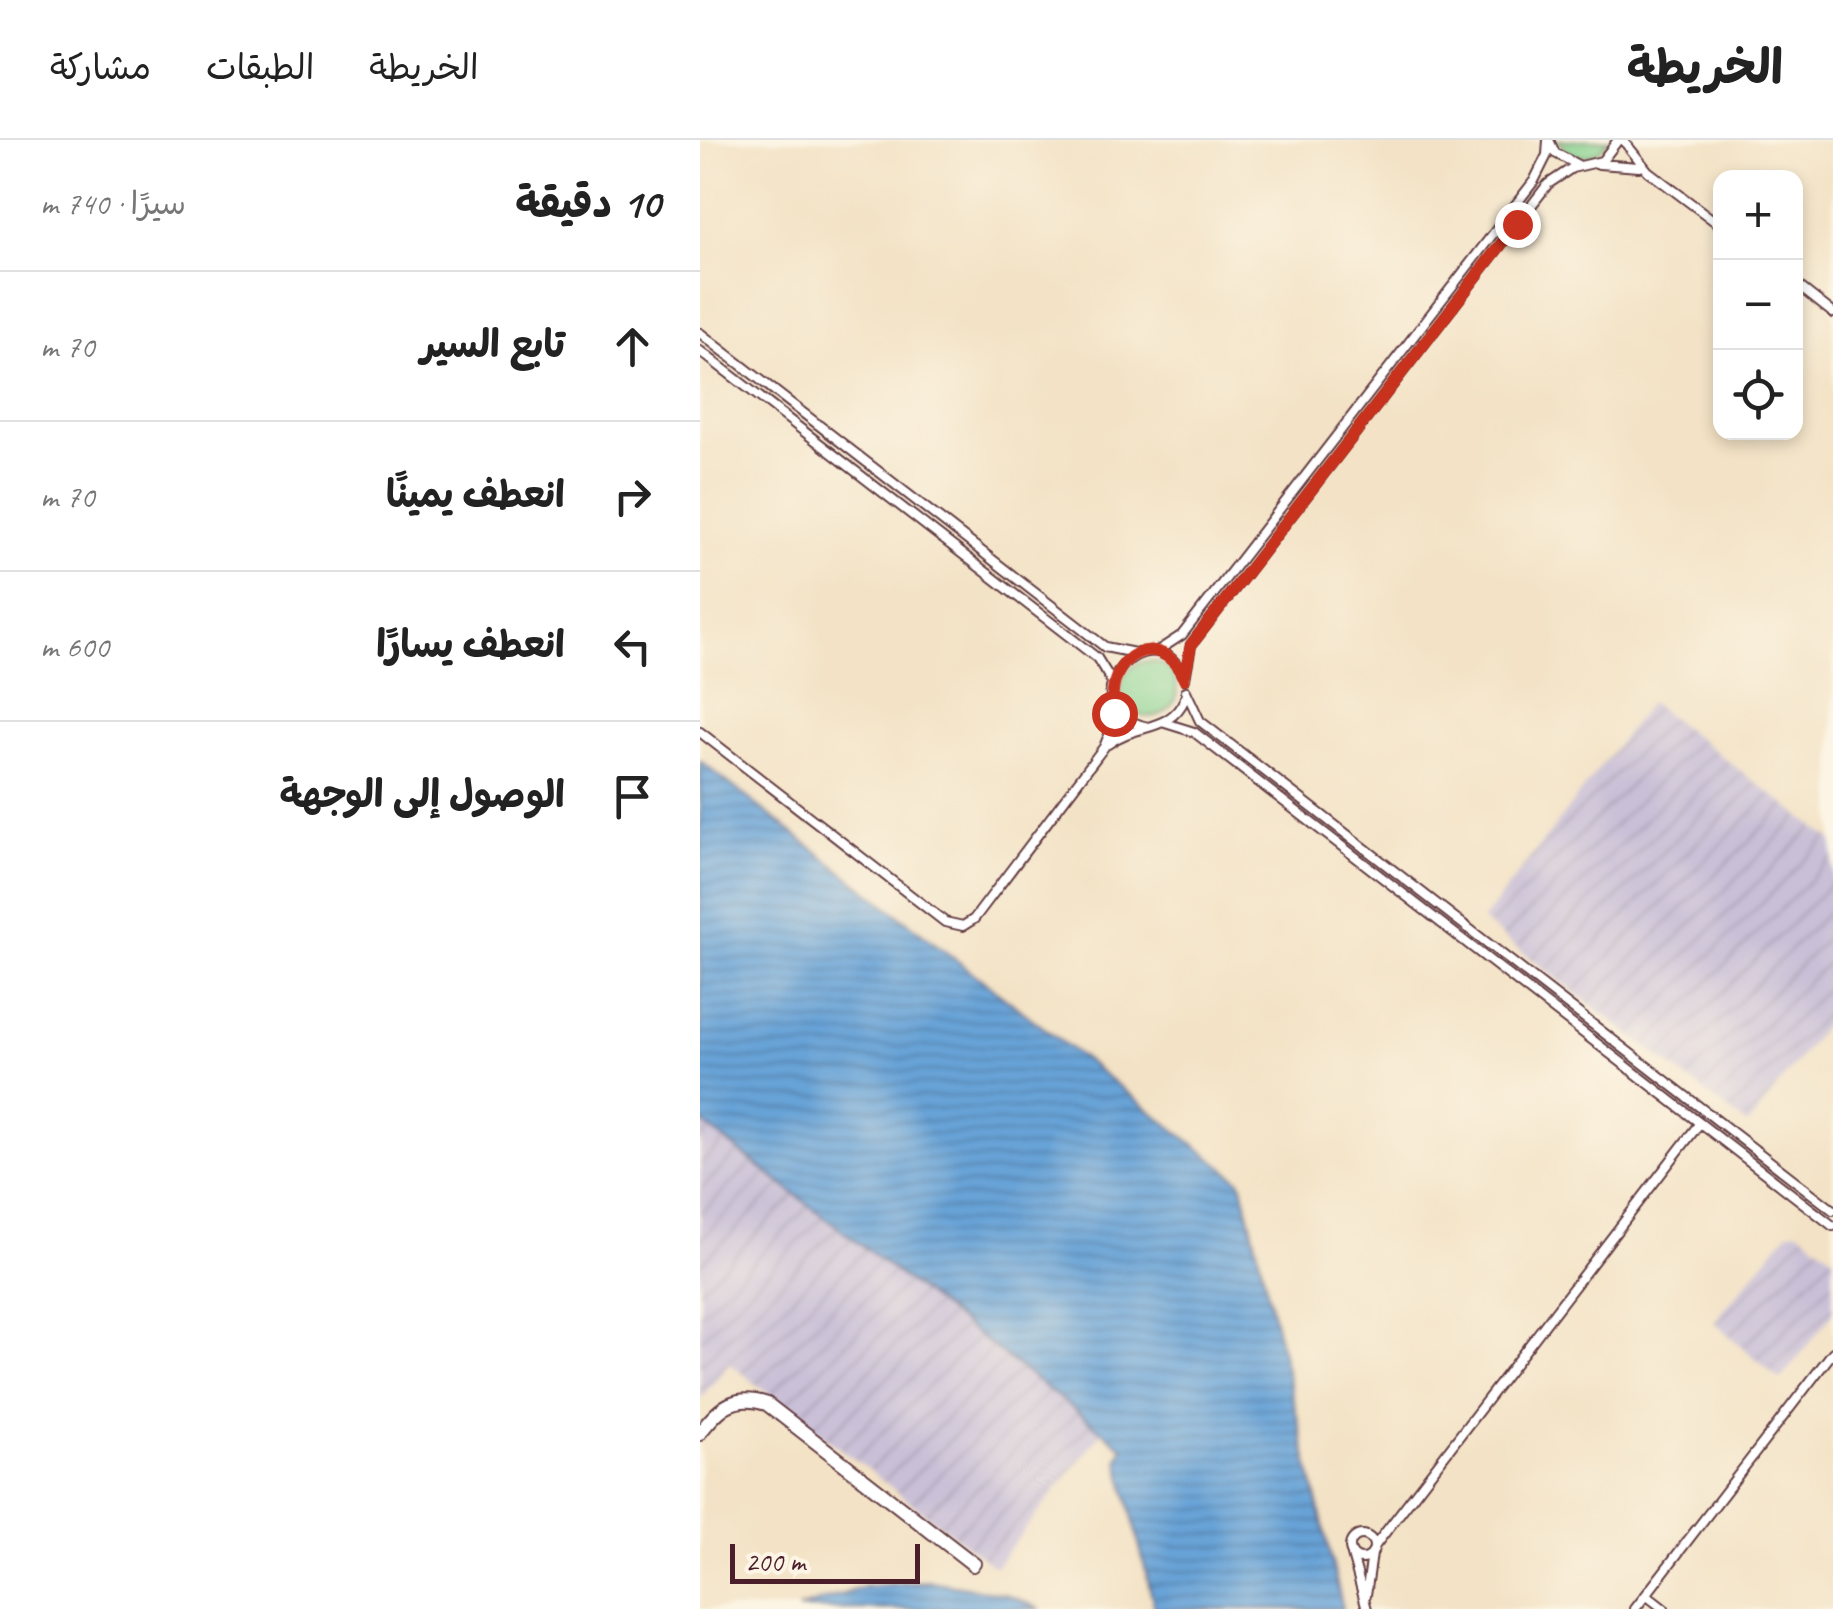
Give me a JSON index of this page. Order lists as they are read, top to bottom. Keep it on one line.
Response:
{"scale_bar":"200 m","page":{"header":"الخريطة","nav":["الخريطة","الطبقات","مشاركة"],"heading":["10 دقيقة","سيرًا · 740 m"],"map_buttons":["+","−"],"list":[["تابع السير","70 m"],["انعطف يمينًا","70 m"],["انعطف يسارًا","600 m"],"الوصول إلى الوجهة"],"scale":"200 m"}}
